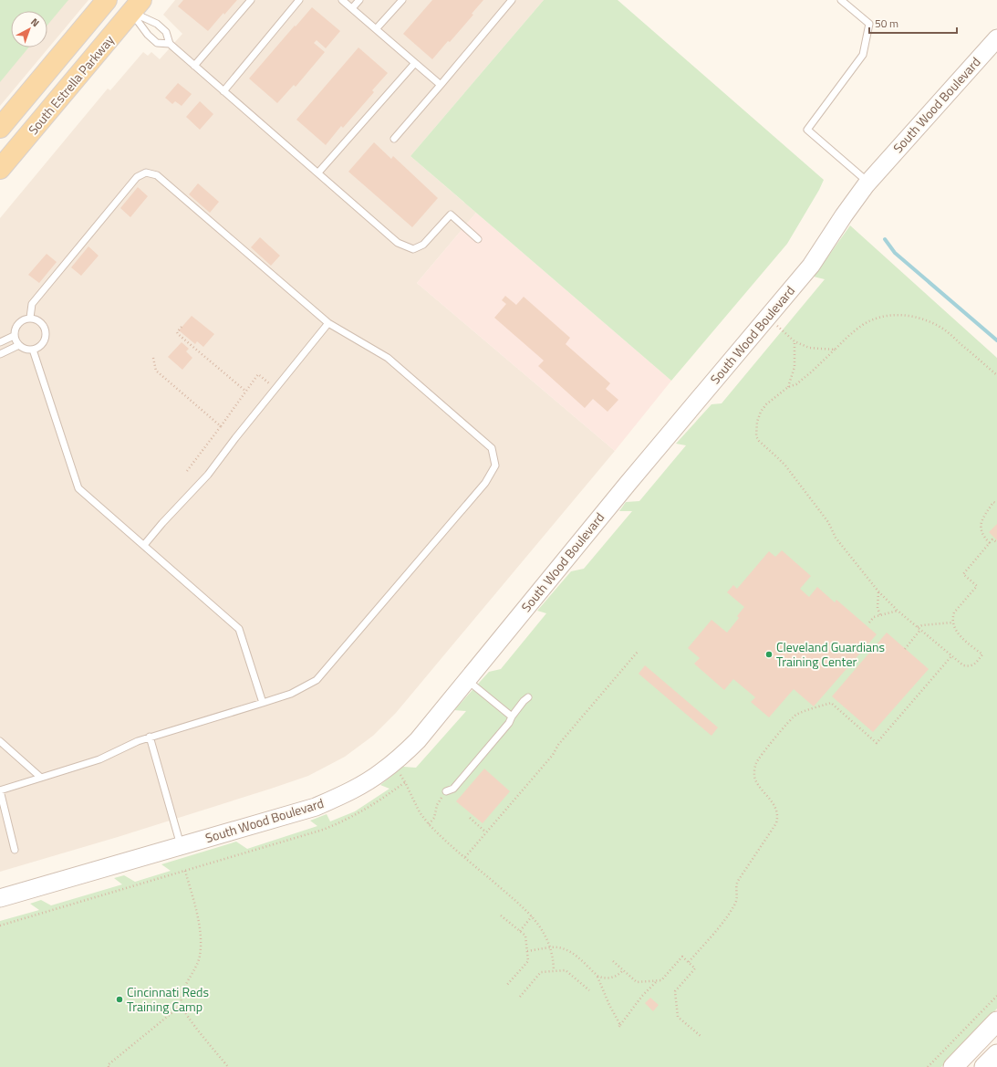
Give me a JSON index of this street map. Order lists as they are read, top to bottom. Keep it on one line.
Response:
{"streets":{"main road":["South Estrella Parkway"],"street":["South Wood Boulevard"]},"places":["Cleveland Guardians Training Center","Cincinnati Reds Training Camp"],"scale_bar":"50 m","north":"top right"}
